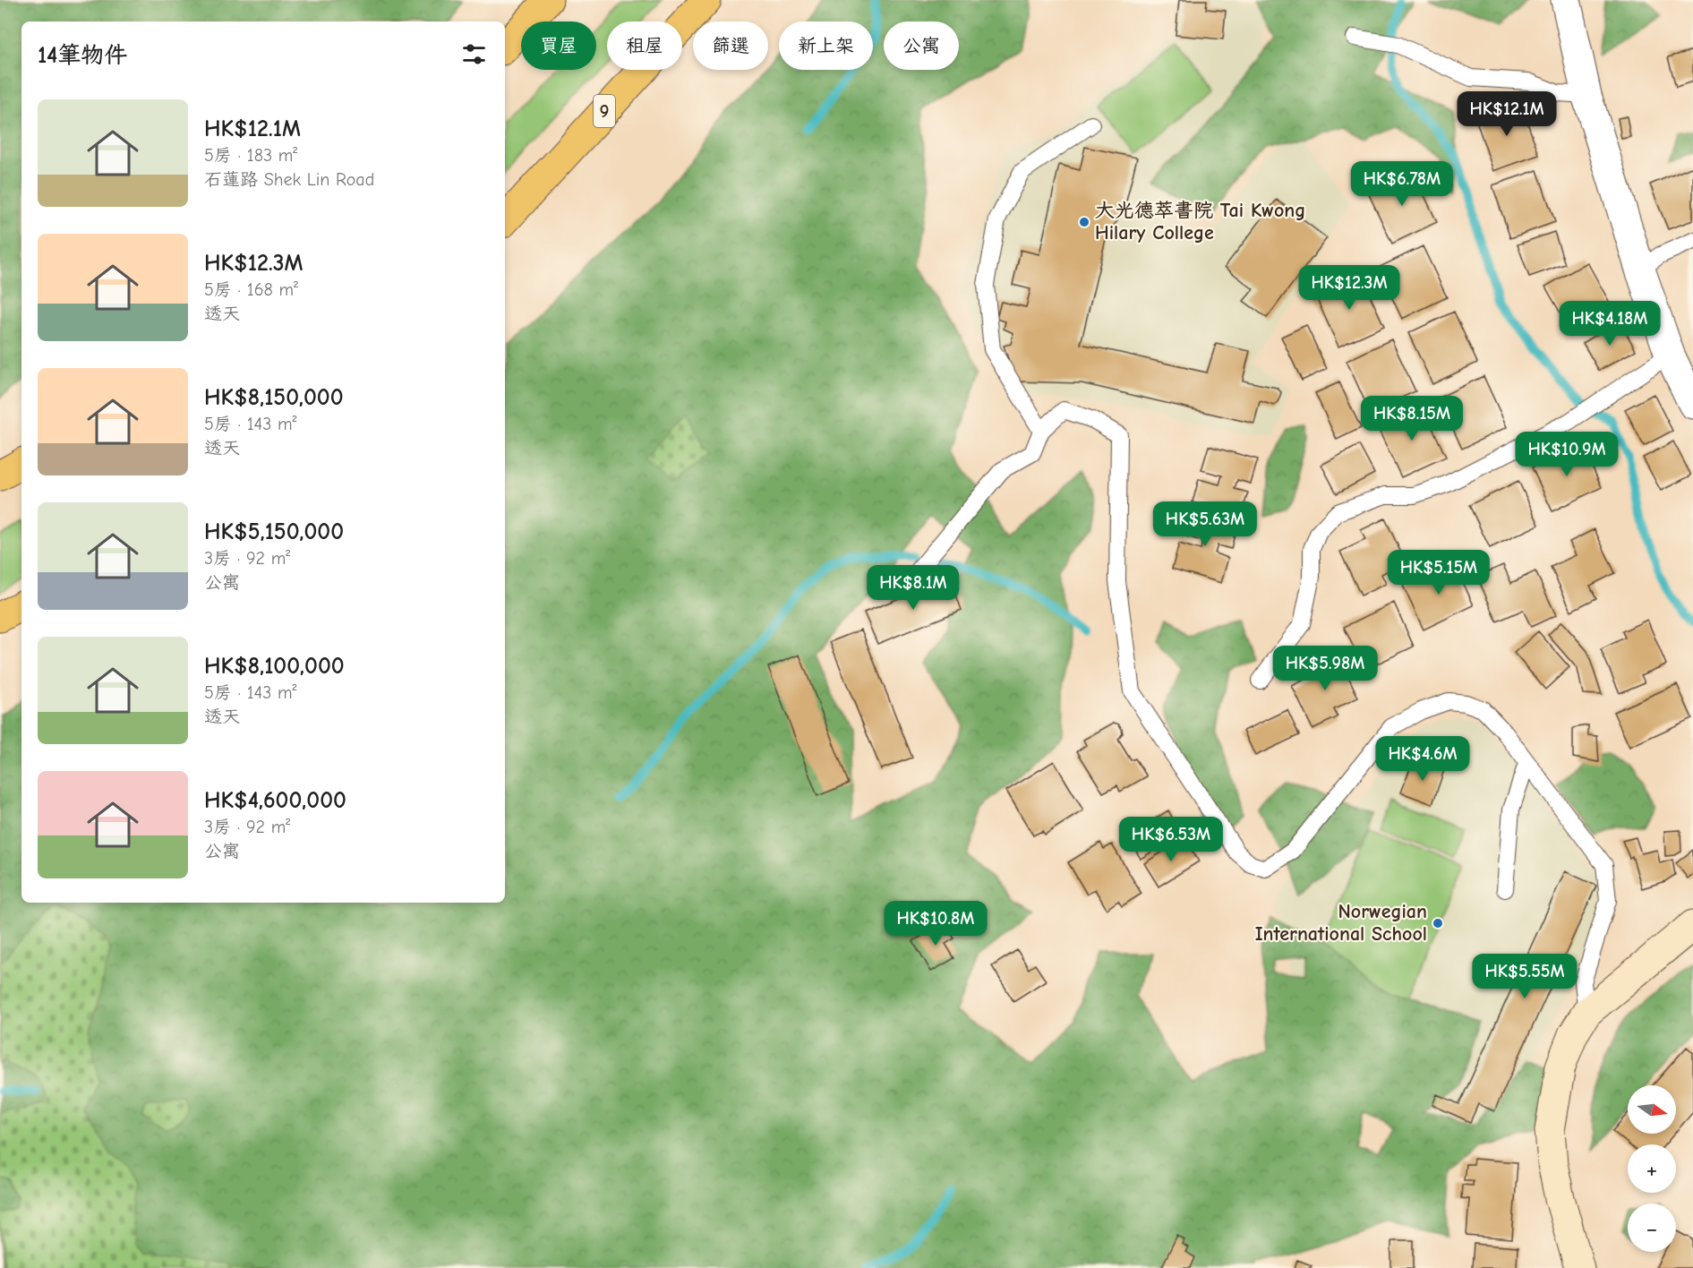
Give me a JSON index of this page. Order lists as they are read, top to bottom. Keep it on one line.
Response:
{"streets":{"highway":["9"]},"places":["大光德萃書院 Tai Kwong Hilary College","Norwegian International School"],"north":"right","page":{"chip":["買屋","租屋","篩選","新上架","公寓"],"heading":"14筆物件","list":[{"name":"HK$12.1M","note":"5房 · 183 m² · 石蓮路 Shek Lin Road"},{"name":"HK$12.3M","note":"5房 · 168 m² · 透天"},{"name":"HK$8,150,000","note":"5房 · 143 m² · 透天"},{"name":"HK$5,150,000","note":"3房 · 92 m² · 公寓"},{"name":"HK$8,100,000","note":"5房 · 143 m² · 透天"},{"name":"HK$4,600,000","note":"3房 · 92 m² · 公寓"}],"price":["HK$12.1M","HK$6.78M","HK$12.3M","HK$4.18M","HK$8.15M","HK$10.9M","HK$5.63M","HK$5.15M","HK$8.1M","HK$5.98M","HK$4.6M","HK$6.53M","HK$10.8M","HK$5.55M"],"map_buttons":["+","−"]}}
